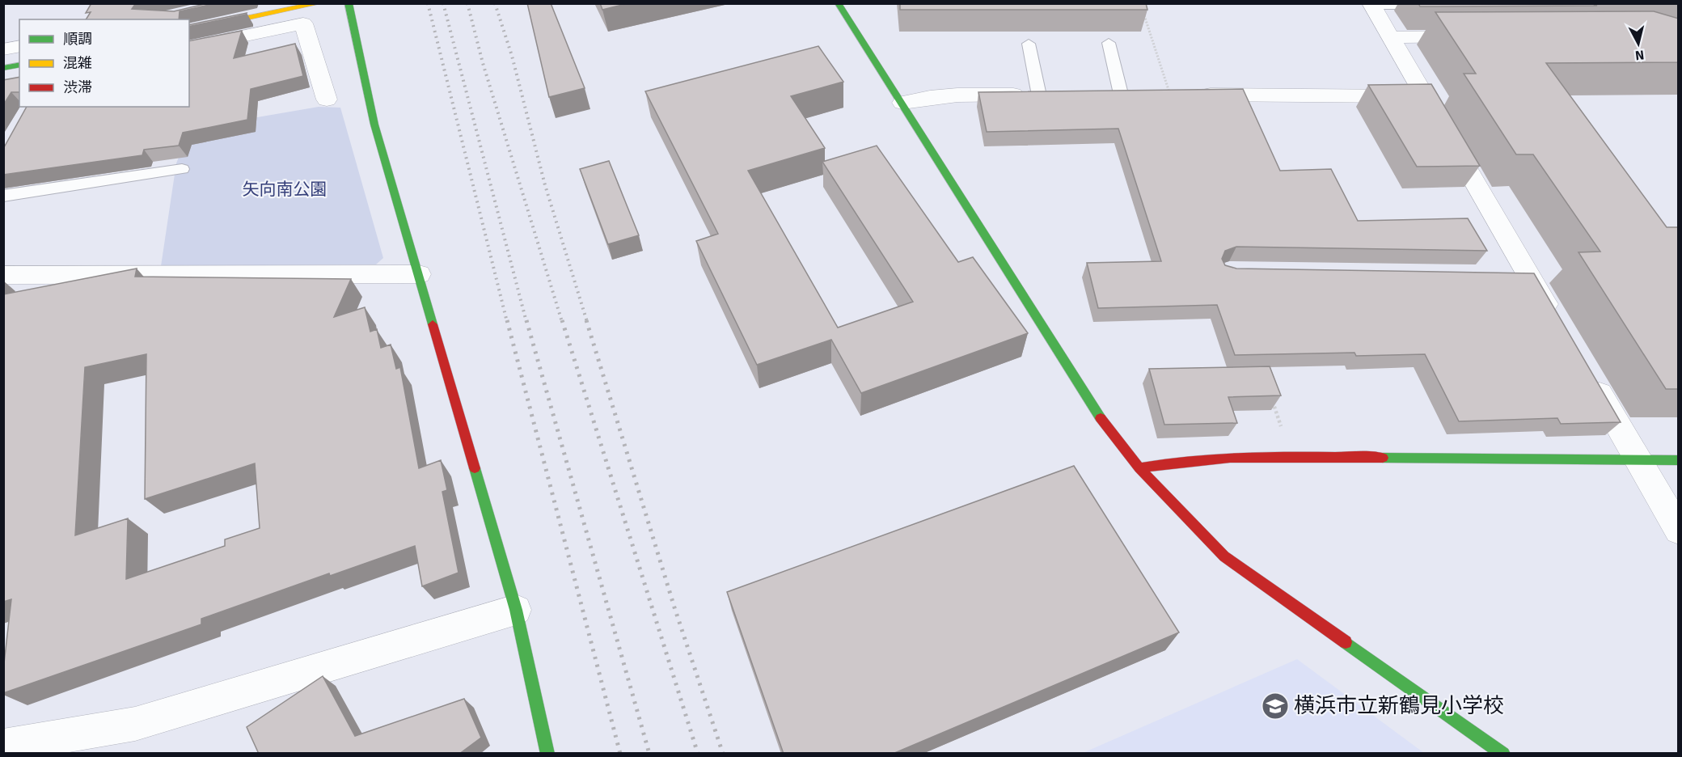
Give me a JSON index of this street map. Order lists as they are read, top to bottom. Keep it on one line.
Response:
{"parks":["矢向南公園"],"places":{"school or university":["横浜市立新鶴見小学校"]},"legend":["順調","混雑","渋滞"],"north":"bottom"}
